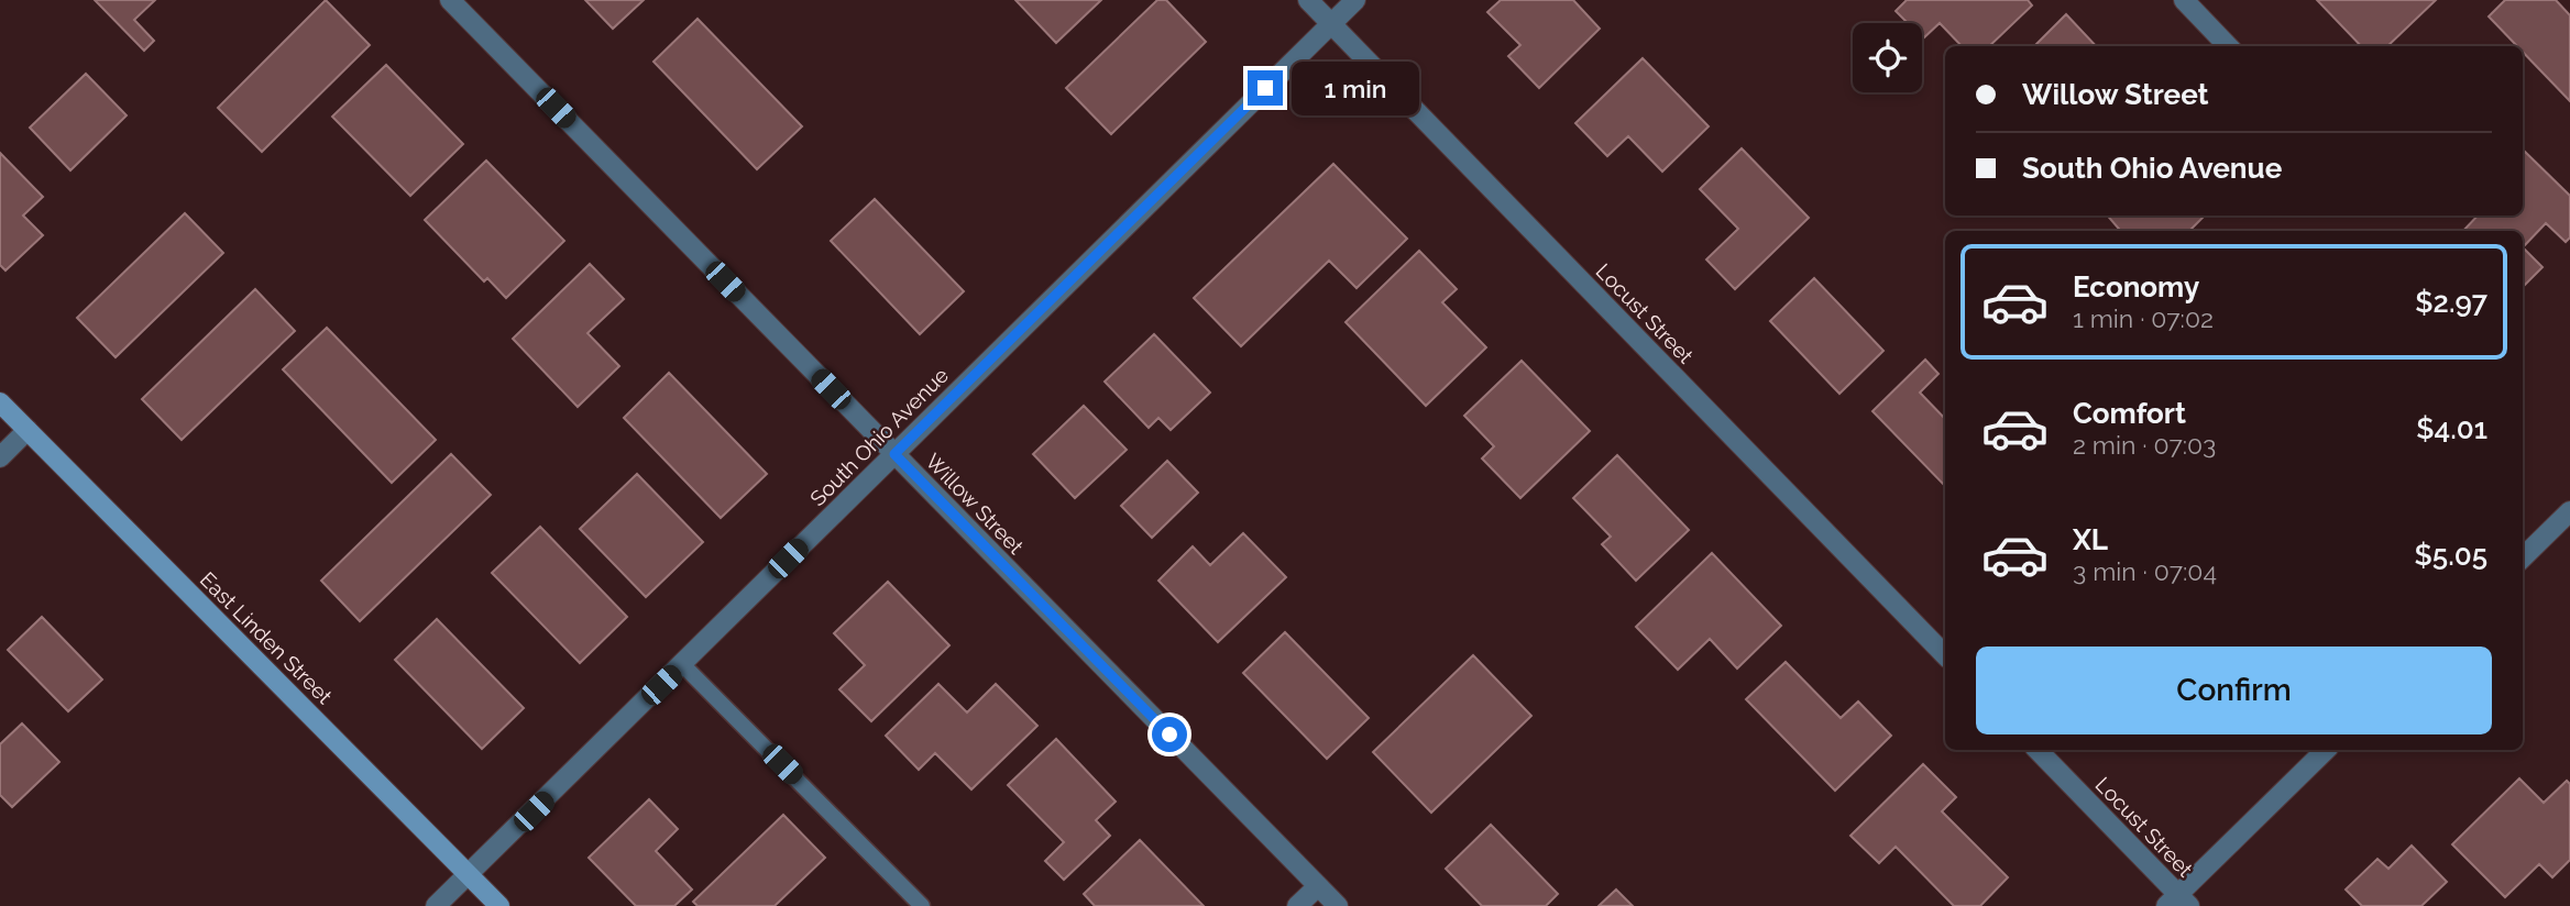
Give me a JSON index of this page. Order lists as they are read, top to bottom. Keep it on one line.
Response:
{"streets":{"main road":["East Linden Street"],"street":["Locust Street","South Ohio Avenue","Willow Street"]},"crossings":[["Locust Street","South Ohio Avenue"],["South Ohio Avenue","Willow Street"],["South Ohio Avenue","East Linden Street"]],"page":{"banner":["Willow Street","South Ohio Avenue"],"bubble":"1 min","list":[{"name":"Economy","note":"1 min · 07:02","value":"$2.97"},{"name":"Comfort","note":"2 min · 07:03","value":"$4.01"},{"name":"XL","note":"3 min · 07:04","value":"$5.05"}],"buttons":"Confirm"}}
